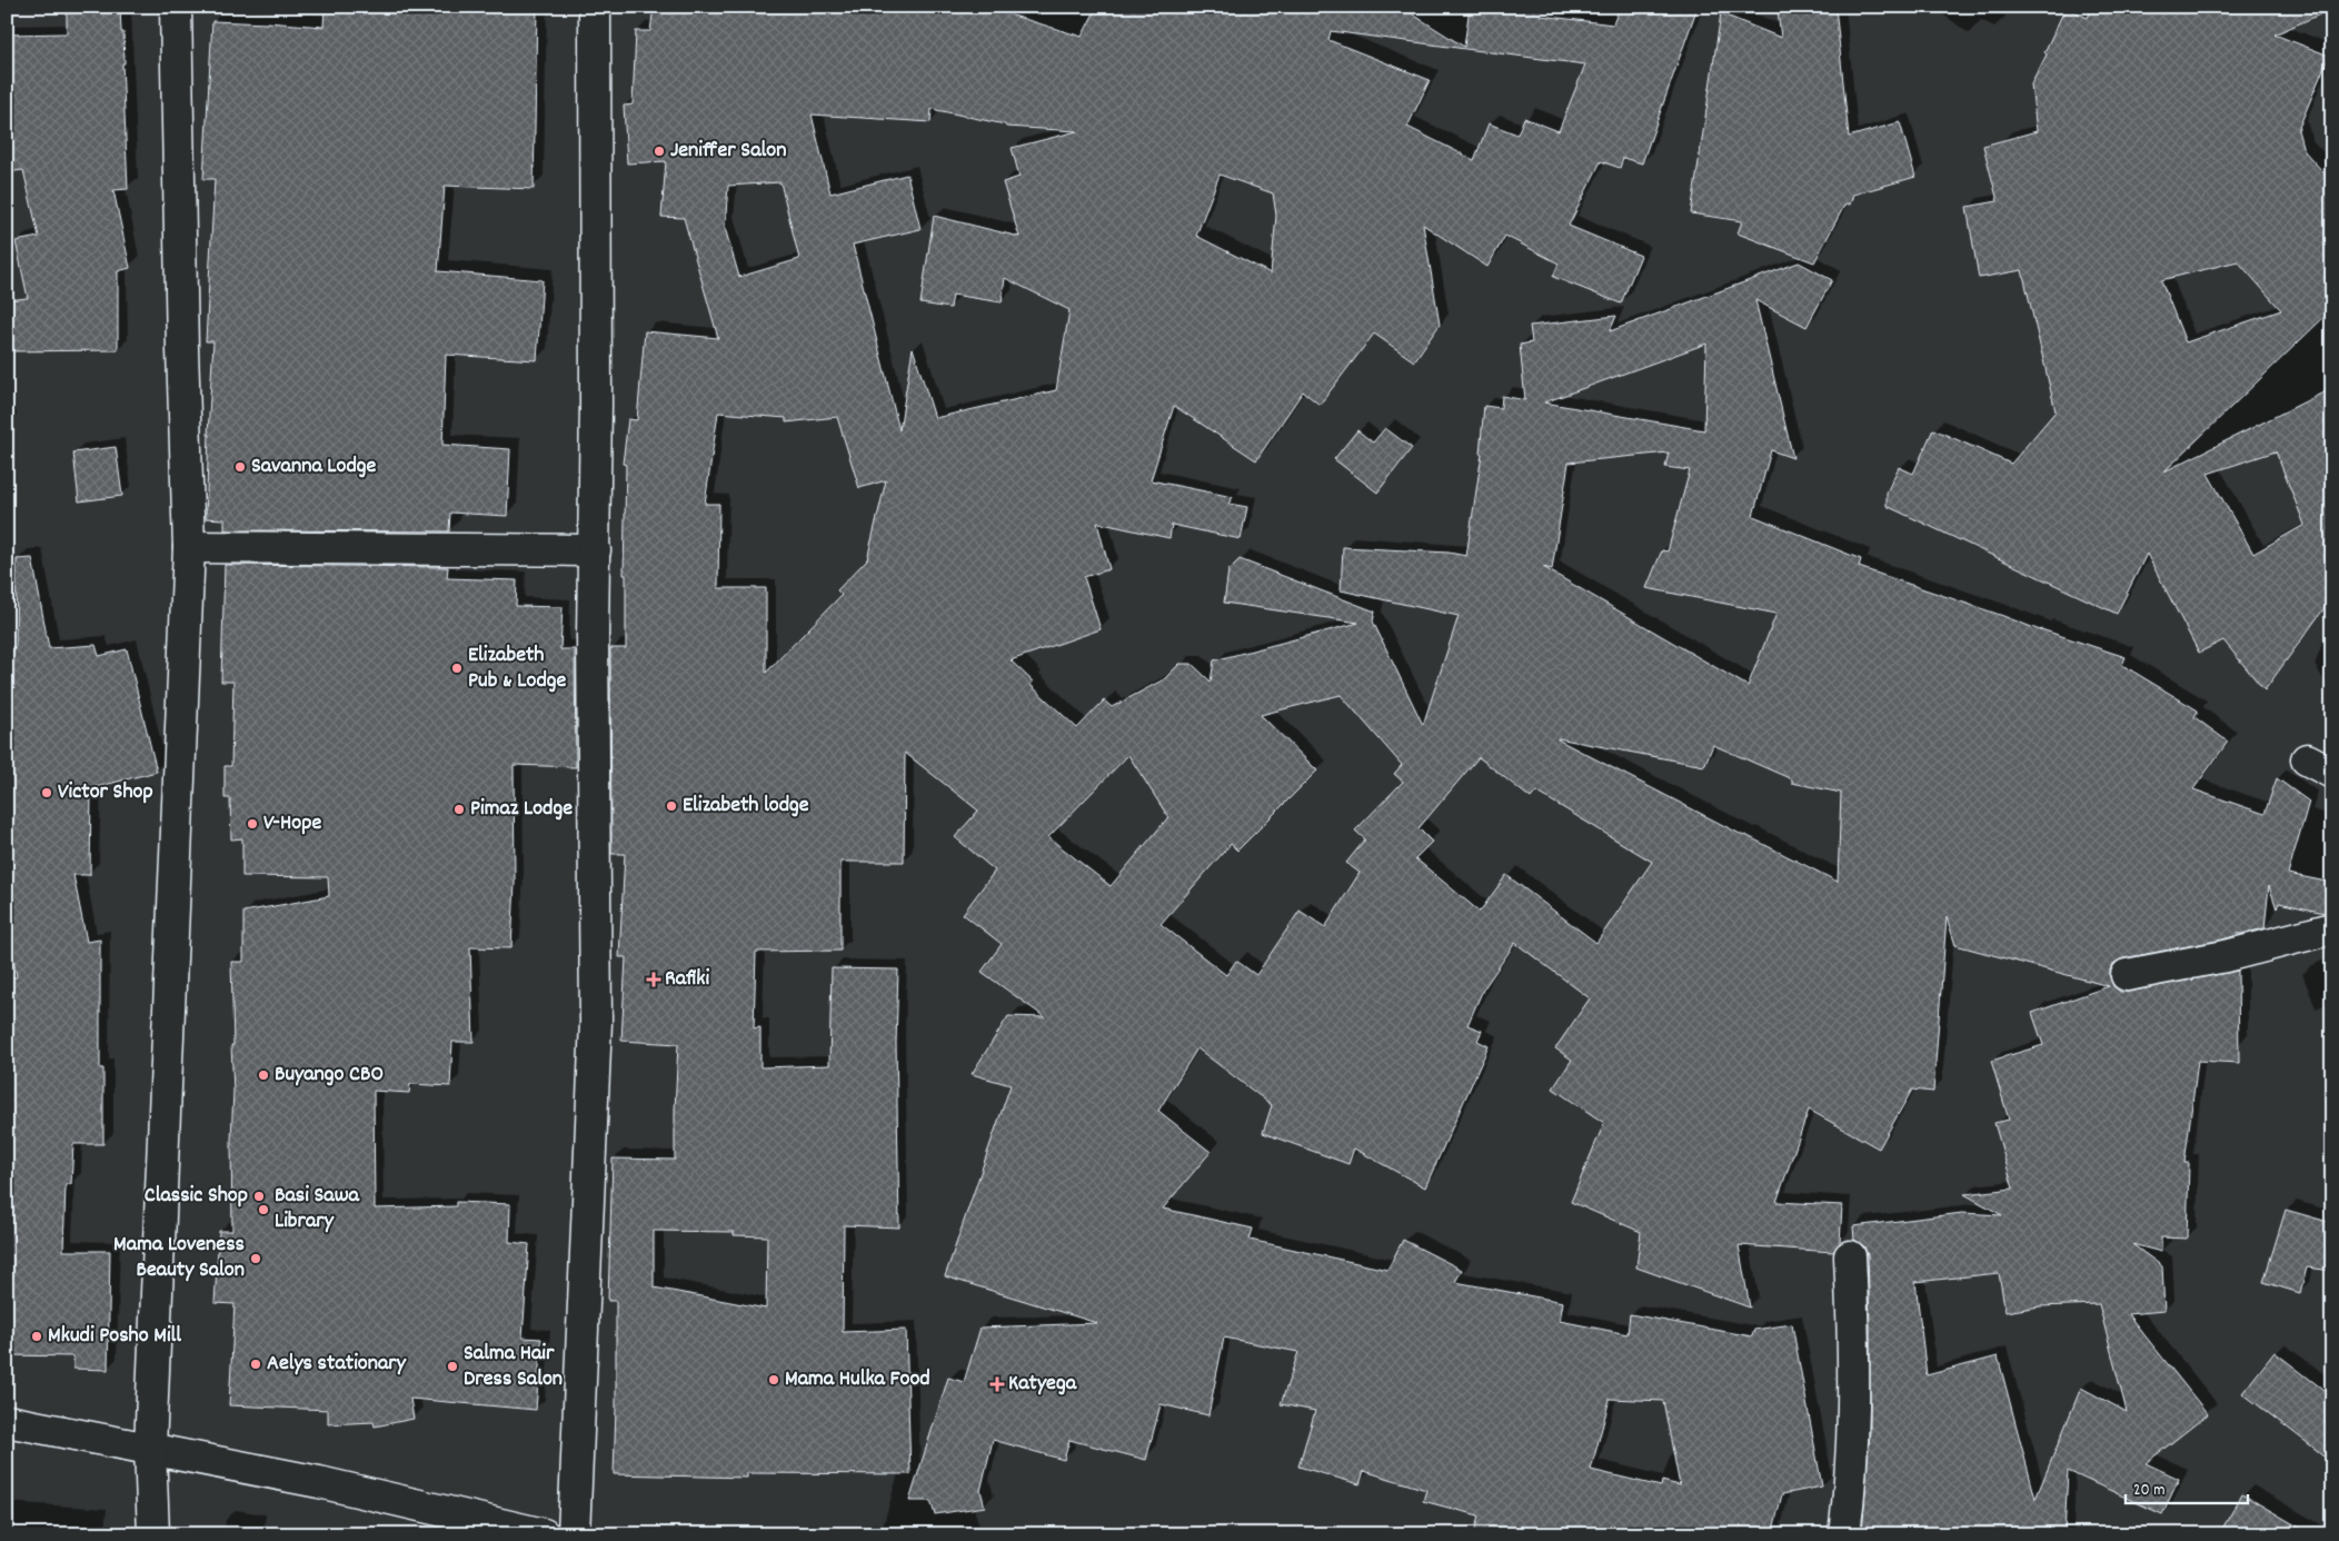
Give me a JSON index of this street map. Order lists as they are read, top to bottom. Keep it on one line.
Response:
{"places":{"other":["Jeniffer Salon","Savanna Lodge","Elizabeth Pub & Lodge","Victor Shop","Elizabeth lodge","Pimaz Lodge","V-Hope","Buyango CBO","Classic Shop","Basi Sawa Library","Mama Loveness Beauty Salon","Mkudi Posho Mill","Aelys stationary","Salma Hair Dress Salon","Mama Hulka Food"],"health":["Rafiki","Katyega"]},"scale_bar":"20 m"}
